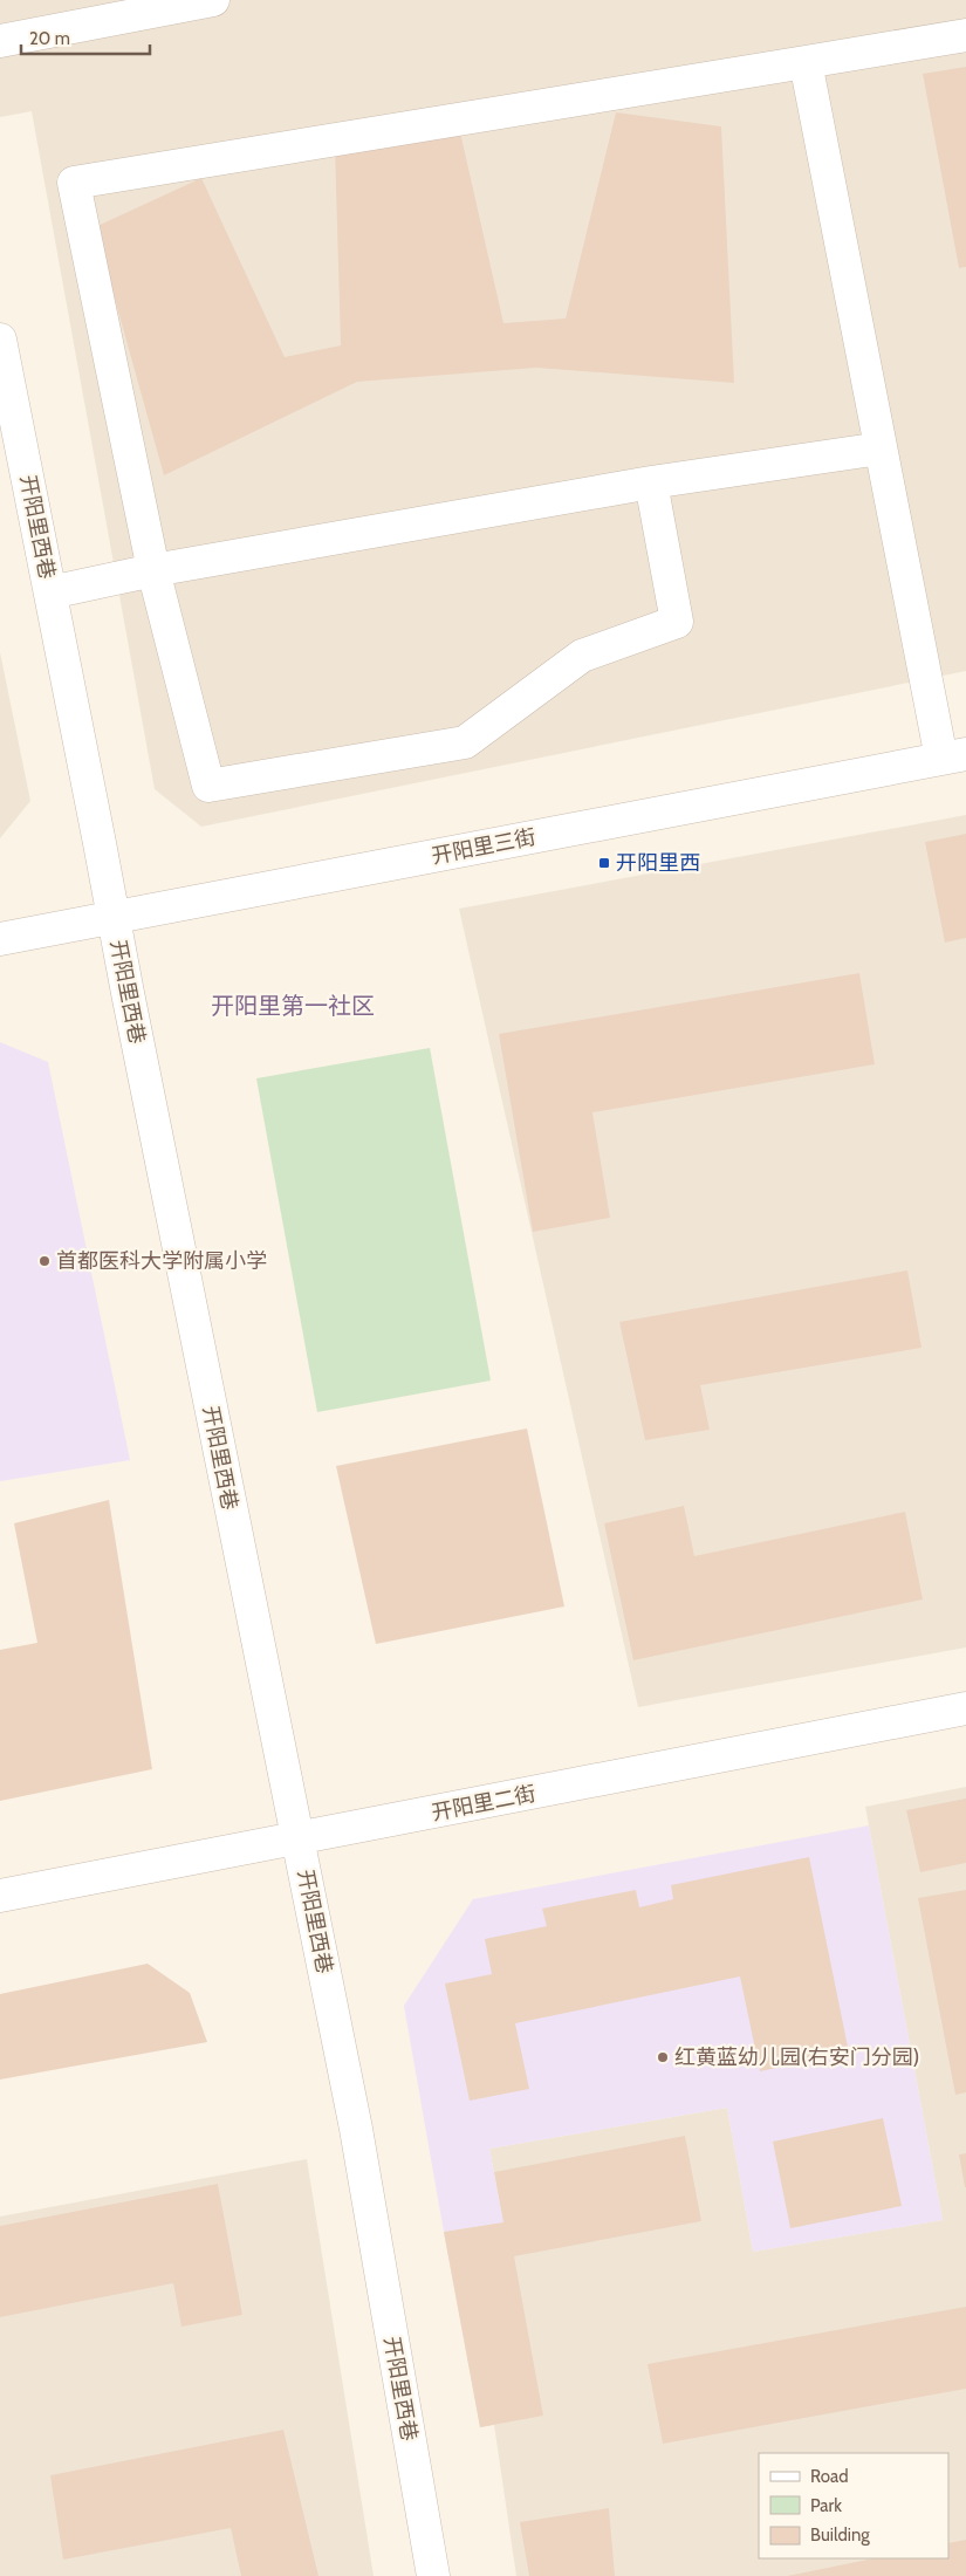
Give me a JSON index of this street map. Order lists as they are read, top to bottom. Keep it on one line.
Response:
{"streets":{"street":["开阳里西巷","开阳里三街","开阳里二街"]},"crossings":[["开阳里西巷","开阳里三街"],["开阳里西巷","开阳里二街"]],"districts":["开阳里第一社区"],"places":{"transit":["开阳里西"],"other":["首都医科大学附属小学","红黄蓝幼儿园(右安门分园)"]},"legend":["Road","Park","Building"],"scale_bar":"20 m"}
